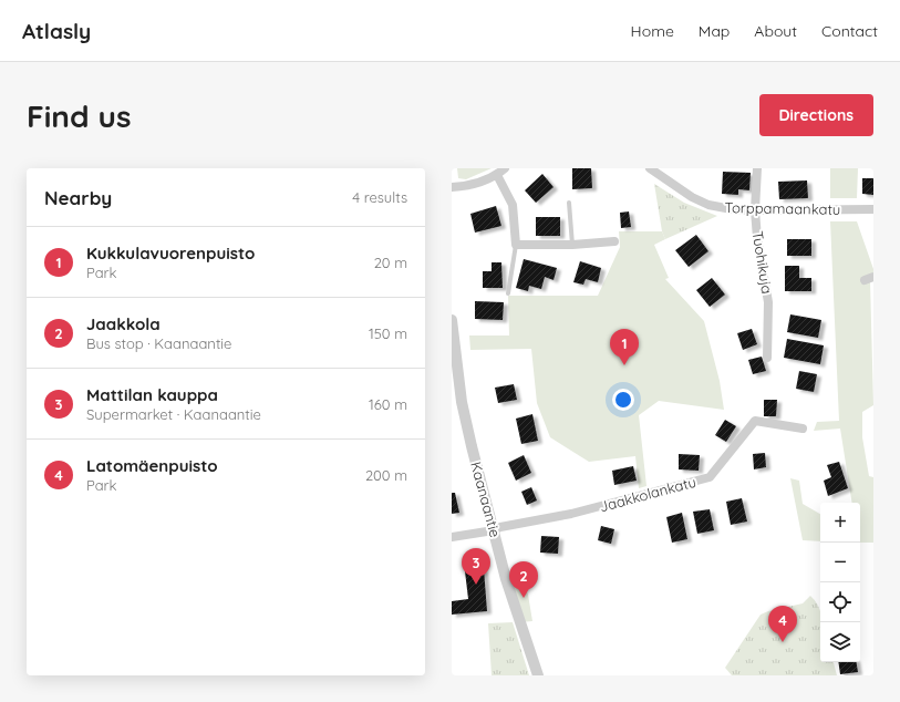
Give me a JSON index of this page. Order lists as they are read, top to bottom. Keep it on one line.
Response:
{"streets":{"street":["Torppamaankatu","Tuohikuja","Jaakkolankatu","Kaanaantie"]},"crossings":[["Torppamaankatu","Tuohikuja"],["Jaakkolankatu","Kaanaantie"]],"page":{"header":"Atlasly","nav":["Home","Map","About","Contact"],"buttons":"Directions","title":"Find us","heading":["Nearby","4 results"],"list":[{"mark":"1","name":"Kukkulavuorenpuisto","note":"Park","value":"20 m"},{"mark":"2","name":"Jaakkola","note":"Bus stop · Kaanaantie","value":"150 m"},{"mark":"3","name":"Mattilan kauppa","note":"Supermarket · Kaanaantie","value":"160 m"},{"mark":"4","name":"Latomäenpuisto","note":"Park","value":"200 m"}],"pins":["1","3","2","4"],"map_buttons":["+","−"]}}
